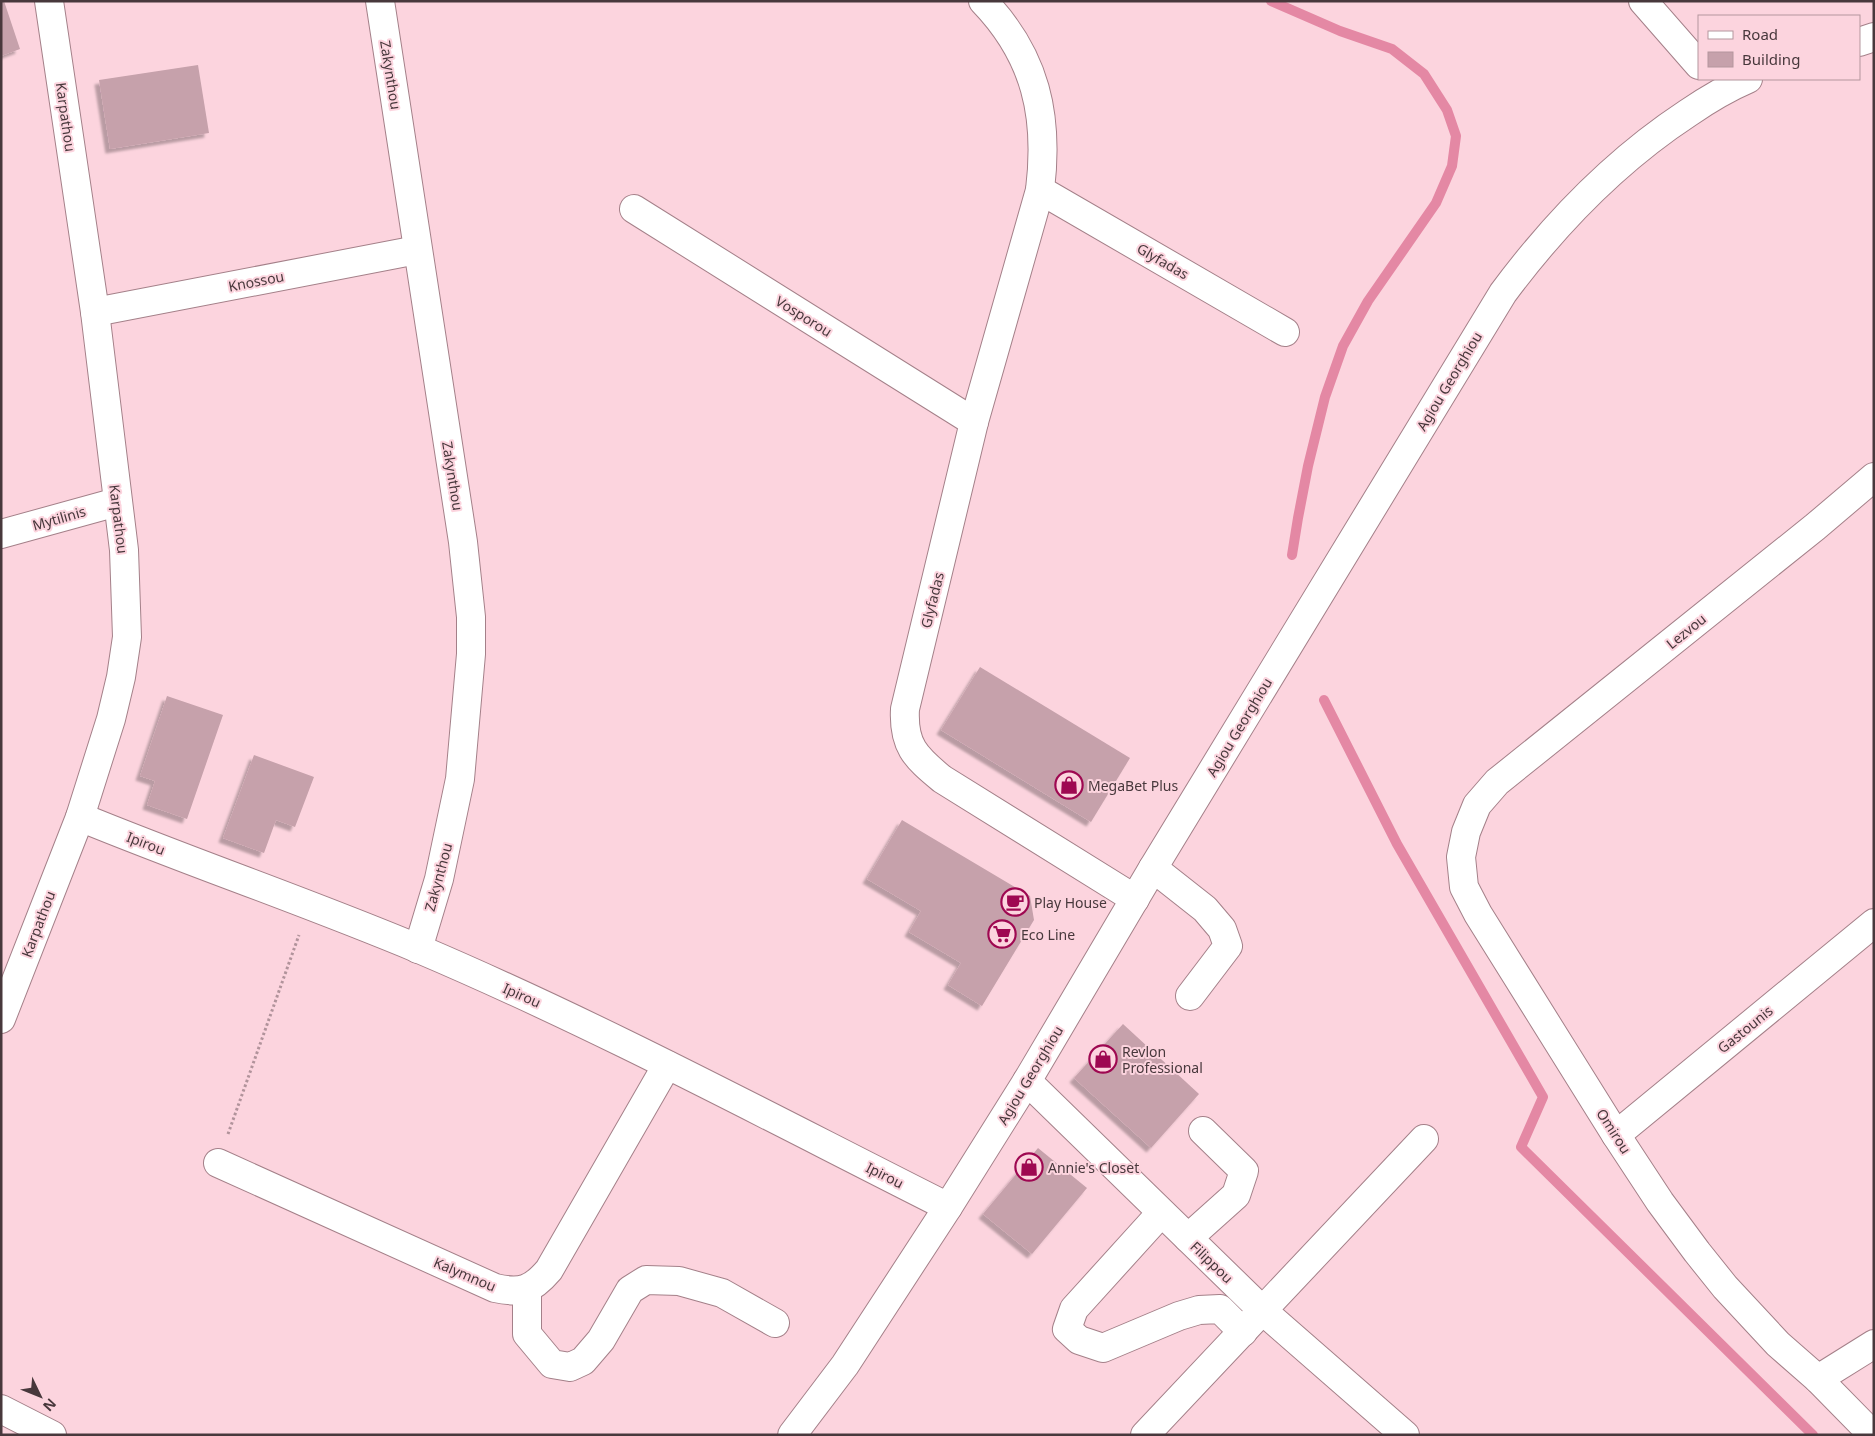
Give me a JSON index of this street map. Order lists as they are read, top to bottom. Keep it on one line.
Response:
{"streets":{"street":["Zakynthou","Karpathou","Glyfadas","Knossou","Vosporou","Agiou Georghiou","Mytilinis","Lezvou","Ipirou","Gastounis","Omirou","Filippou","Kalymnou"]},"crossings":[["Zakynthou","Knossou"],["Zakynthou","Ipirou"],["Karpathou","Knossou"],["Karpathou","Mytilinis"],["Karpathou","Ipirou"],["Glyfadas","Vosporou"],["Glyfadas","Agiou Georghiou"],["Agiou Georghiou","Ipirou"],["Agiou Georghiou","Filippou"],["Lezvou","Omirou"],["Gastounis","Omirou"]],"places":{"shop":["MegaBet Plus","Revlon Professional","Annie's Closet"],"cafe":["Play House"],"supermarket":["Eco Line"]},"legend":["Road","Building"],"north":"bottom right"}
